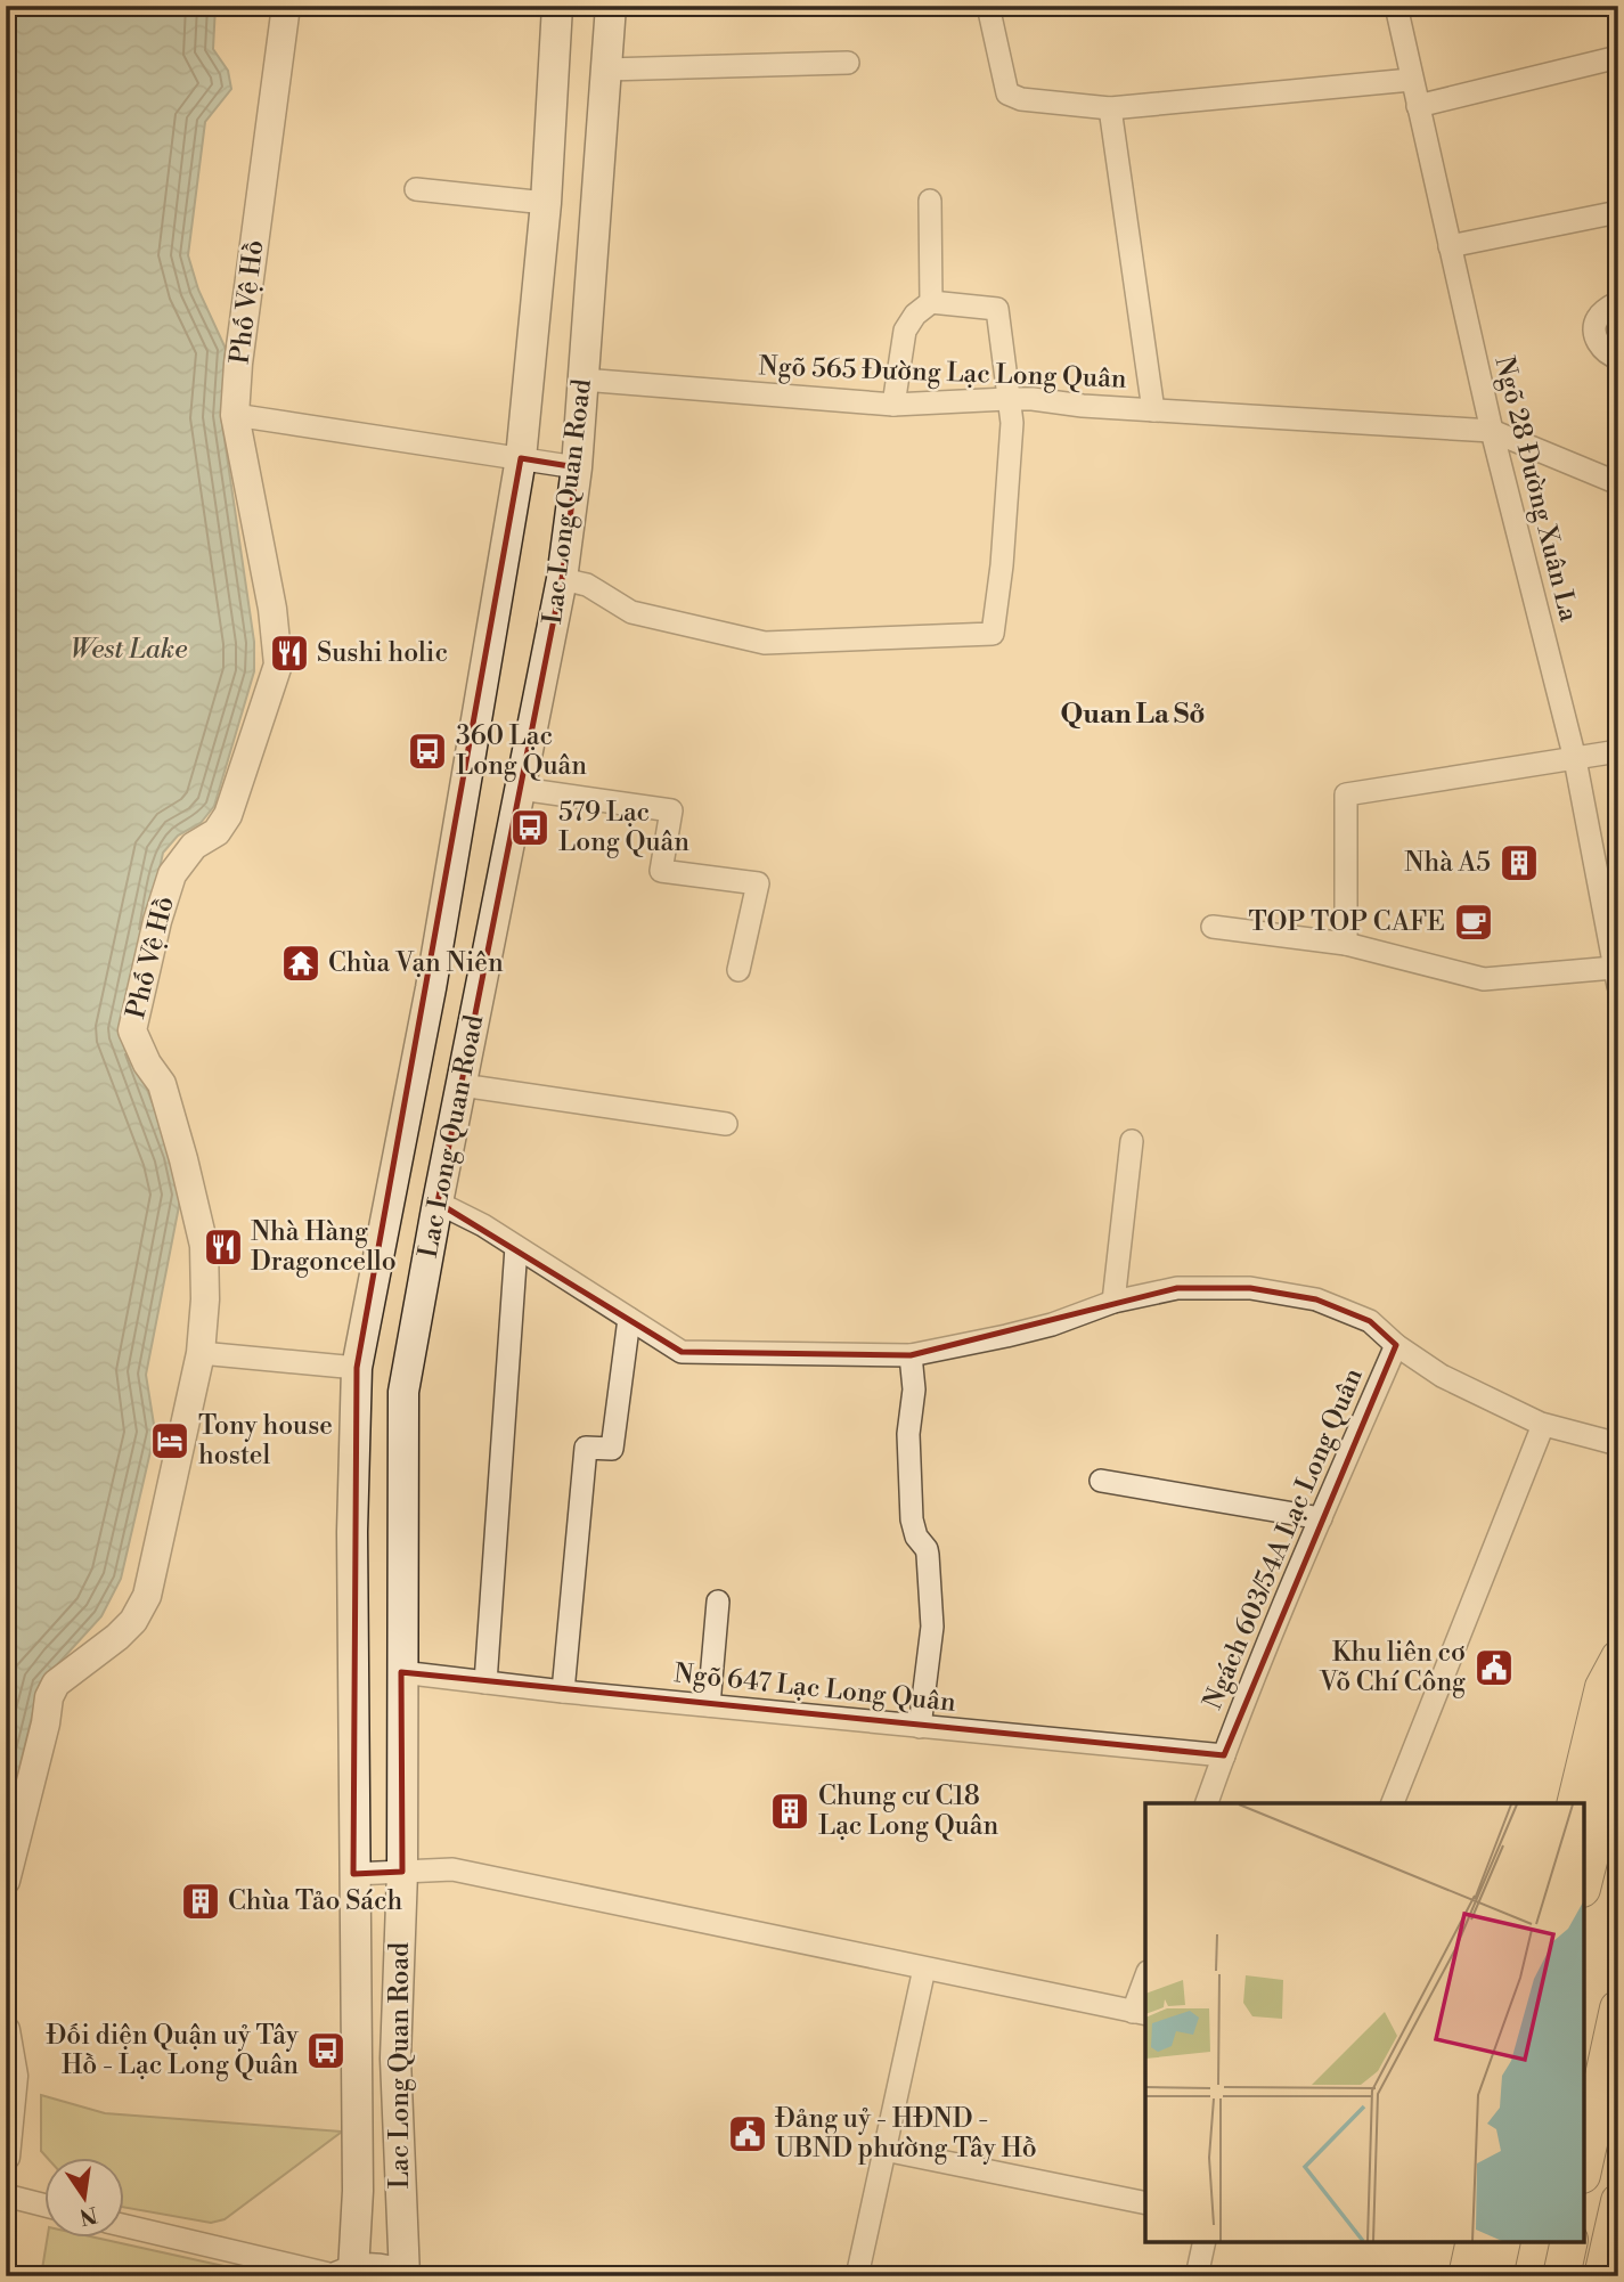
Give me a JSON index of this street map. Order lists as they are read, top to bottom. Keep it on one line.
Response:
{"streets":{"main road":["Lac Long Quan Road"],"street":["Phố Vệ Hồ","Ngõ 565 Đường Lạc Long Quân","Ngõ 28 Đường Xuân La","Ngách 603/54A Lạc Long Quân","Ngõ 647 Lạc Long Quân"]},"crossings":[["Ngõ 565 Đường Lạc Long Quân","Ngõ 28 Đường Xuân La"],["Ngõ 565 Đường Lạc Long Quân","Lac Long Quan Road"],["Lac Long Quan Road","Ngõ 647 Lạc Long Quân"],["Ngách 603/54A Lạc Long Quân","Ngõ 647 Lạc Long Quân"]],"districts":["Quan La Sở"],"water":["West Lake"],"places":{"restaurant":["Sushi holic","Nhà Hàng Dragoncello"],"bus stop":["360 Lạc Long Quân","579 Lạc Long Quân","Đối diện Quận uỷ Tây Hồ - Lạc Long Quân"],"building":["Nhà A5","Chung cư C18 Lạc Long Quân","Chùa Tảo Sách"],"cafe":["TOP TOP CAFE"],"temple":["Chùa Vạn Niên"],"hotel":["Tony house hostel"],"public building":["Khu liên cơ Võ Chí Công","Đảng uỷ - HĐND - UBND phường Tây Hồ"]},"north":"bottom"}
